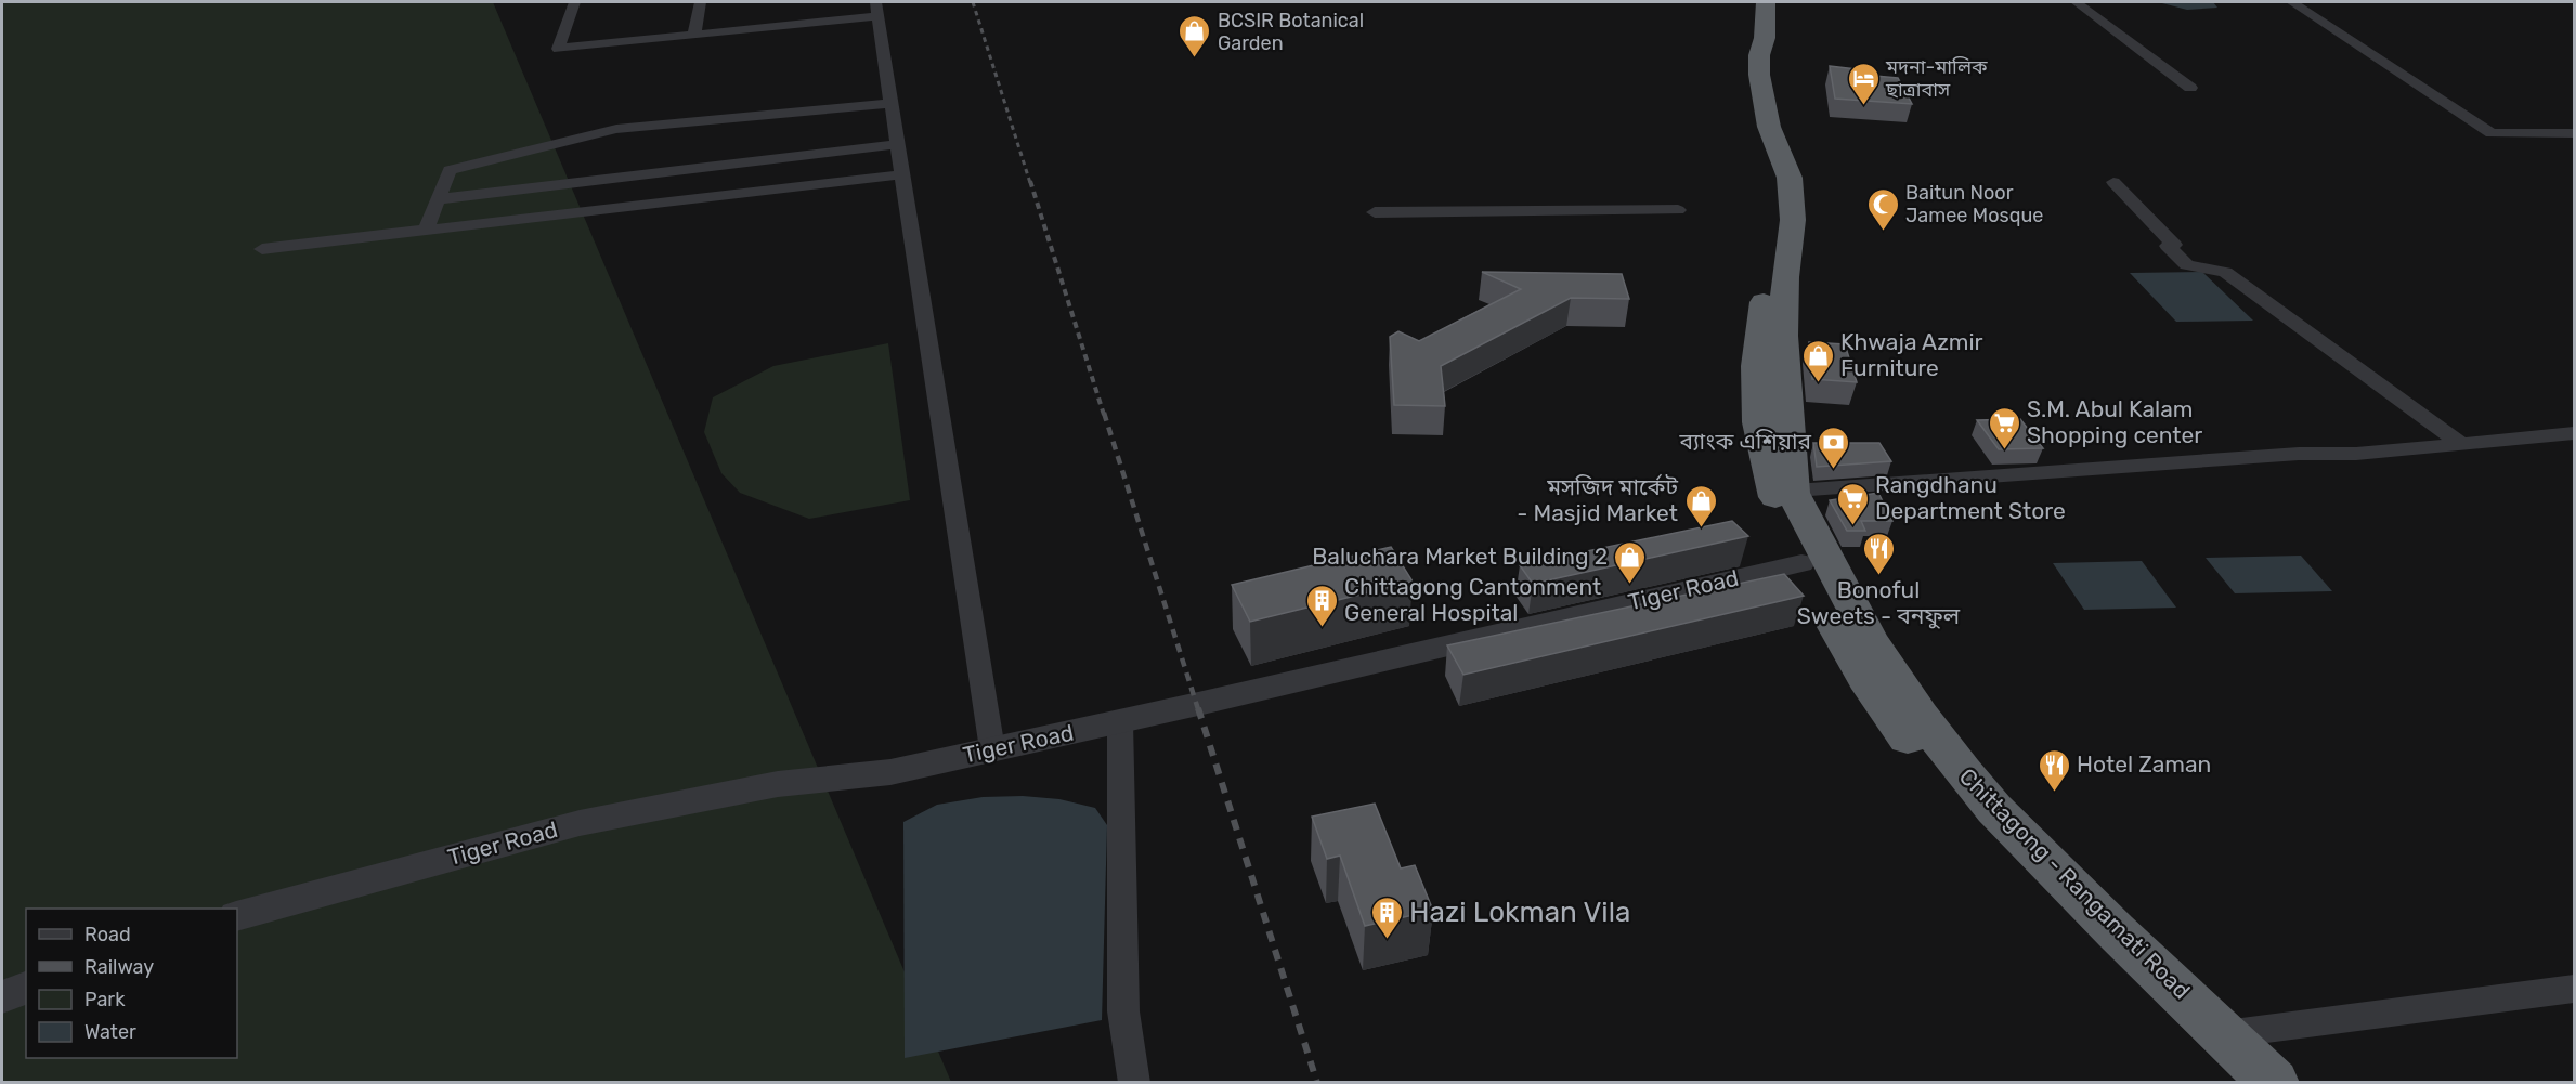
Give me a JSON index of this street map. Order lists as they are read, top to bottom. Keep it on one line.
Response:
{"streets":{"highway":["Chittagong - Rangamati Road"],"street":["Tiger Road"]},"crossings":[["Tiger Road","Chittagong - Rangamati Road"]],"places":{"shop":["BCSIR Botanical Garden","Khwaja Azmir Furniture","মসজিদ মার্কেট - Masjid Market","Baluchara Market Building 2"],"hotel":["মদনা-মালিক ছাত্রাবাস"],"mosque":["Baitun Noor Jamee Mosque"],"supermarket":["S.M. Abul Kalam Shopping center","Rangdhanu Department Store"],"bank":["ব্যাংক এশিয়ার"],"restaurant":["Bonoful Sweets - বনফুল","Hotel Zaman"],"building":["Chittagong Cantonment General Hospital","Hazi Lokman Vila"]},"legend":["Road","Railway","Park","Water"]}
